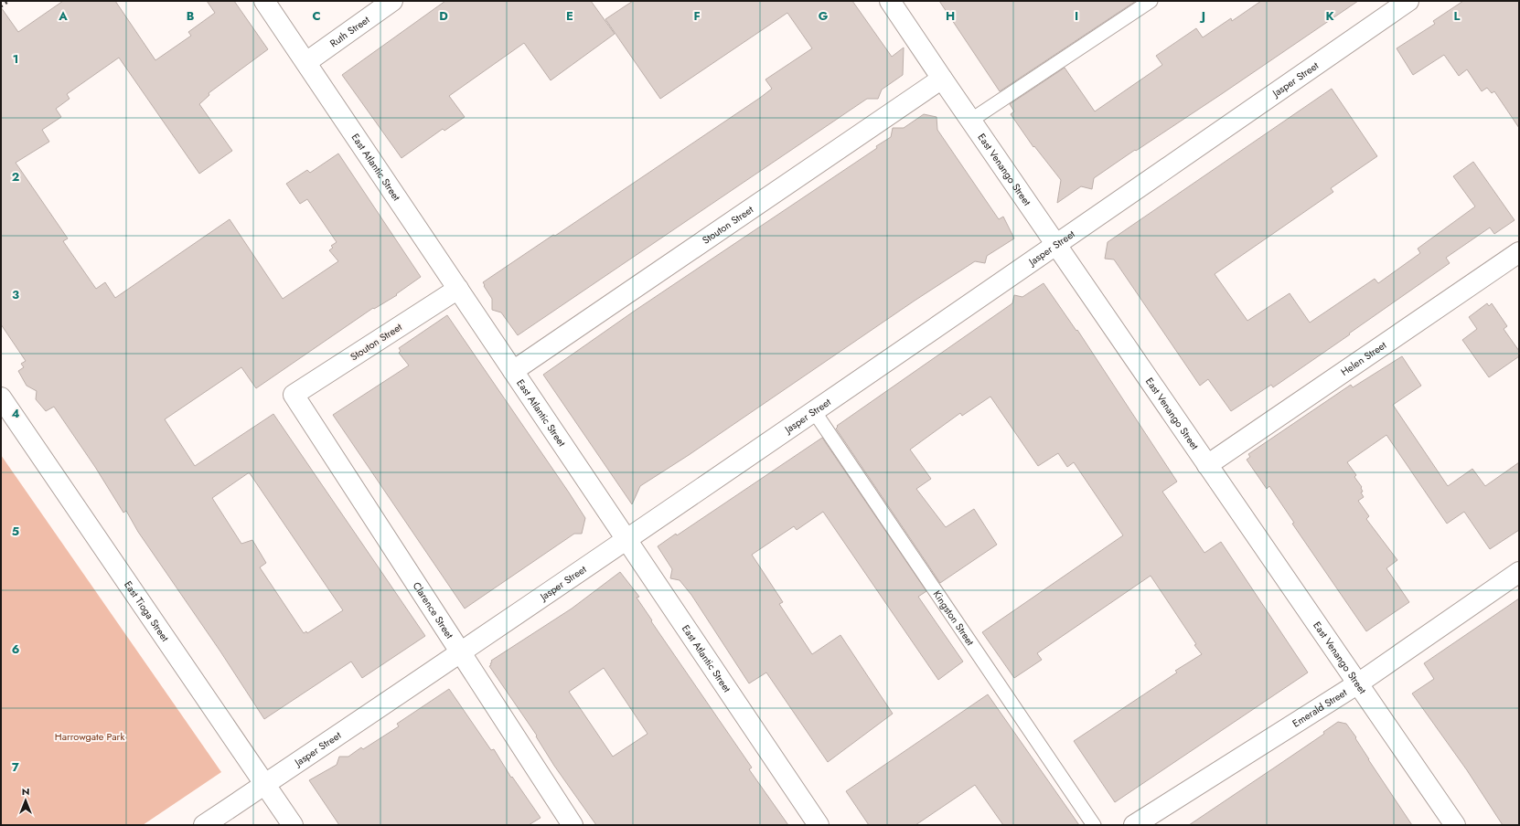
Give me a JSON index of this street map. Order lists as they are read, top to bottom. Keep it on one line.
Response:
{"streets":{"street":["Ruth Street","Jasper Street","East Atlantic Street","East Venango Street","Stouton Street","Helen Street","Clarence Street","East Tioga Street","Emerald Street"],"lane":["Kingston Street"]},"crossings":[["Ruth Street","East Atlantic Street"],["Jasper Street","East Atlantic Street"],["Jasper Street","East Venango Street"],["Jasper Street","Clarence Street"],["Jasper Street","East Tioga Street"],["Jasper Street","Kingston Street"],["East Atlantic Street","Stouton Street"],["East Venango Street","Stouton Street"],["East Venango Street","Helen Street"],["East Venango Street","Emerald Street"],["Stouton Street","Clarence Street"]],"parks":["Harrowgate Park"],"north":"top","grid":{"columns":["A","B","C","D","E","F","G","H","I","J","K","L"],"rows":["1","2","3","4","5","6","7"]}}
